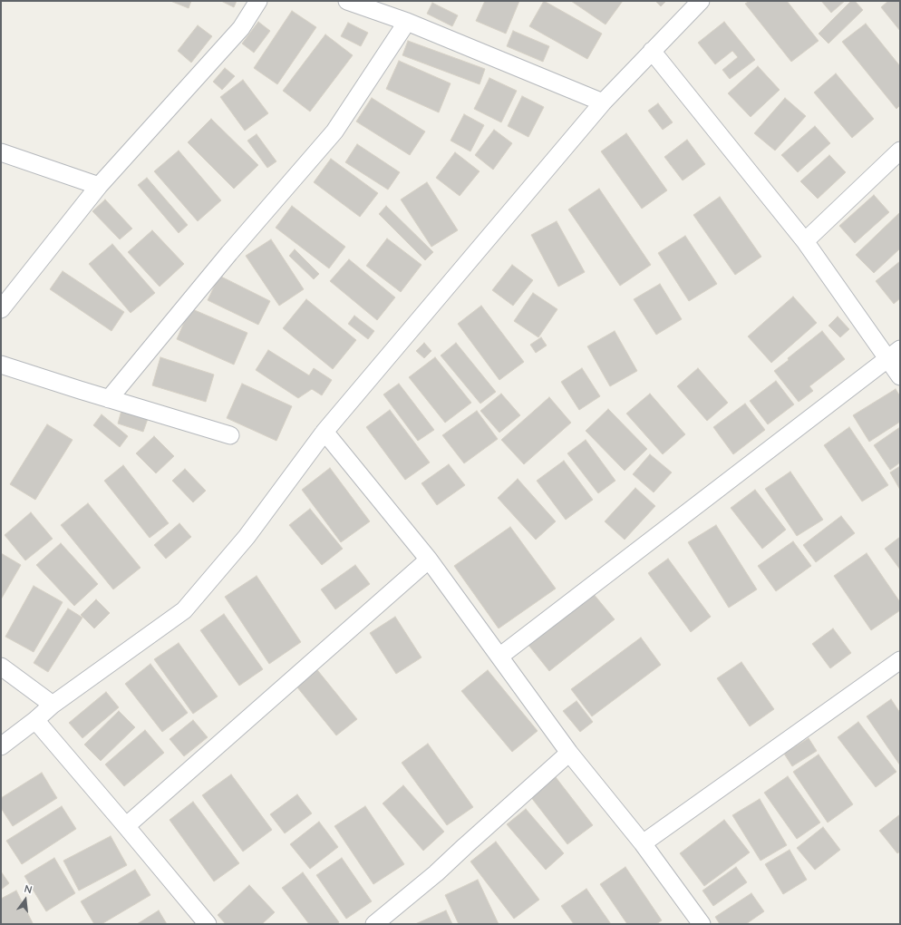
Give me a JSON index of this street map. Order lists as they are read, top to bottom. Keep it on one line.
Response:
{"north":"top"}
